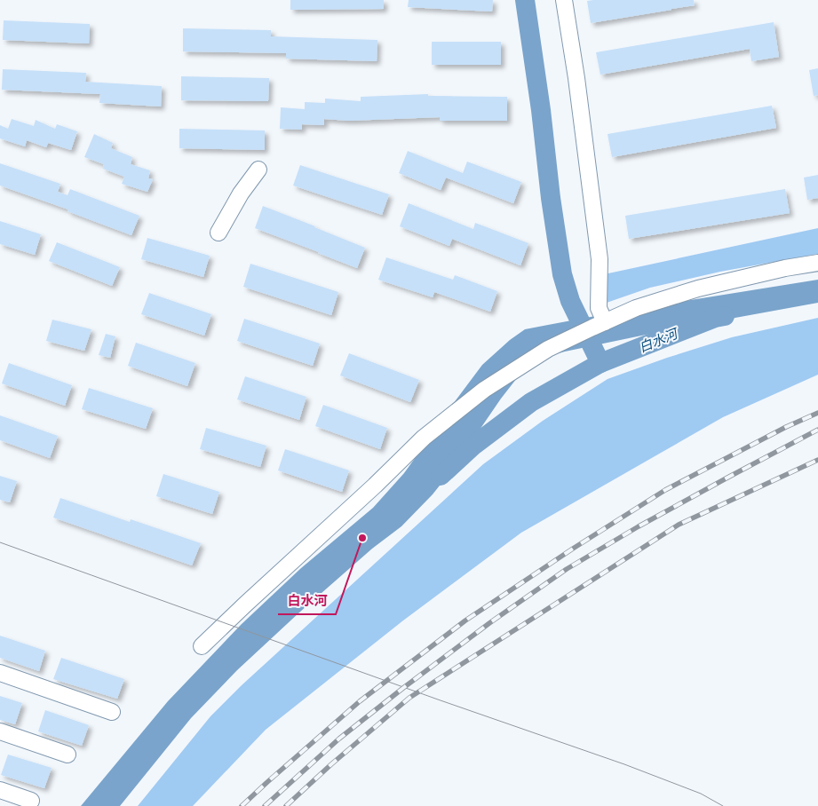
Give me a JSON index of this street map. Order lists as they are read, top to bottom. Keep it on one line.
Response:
{"water":["白水河"],"places":["白水河"]}
